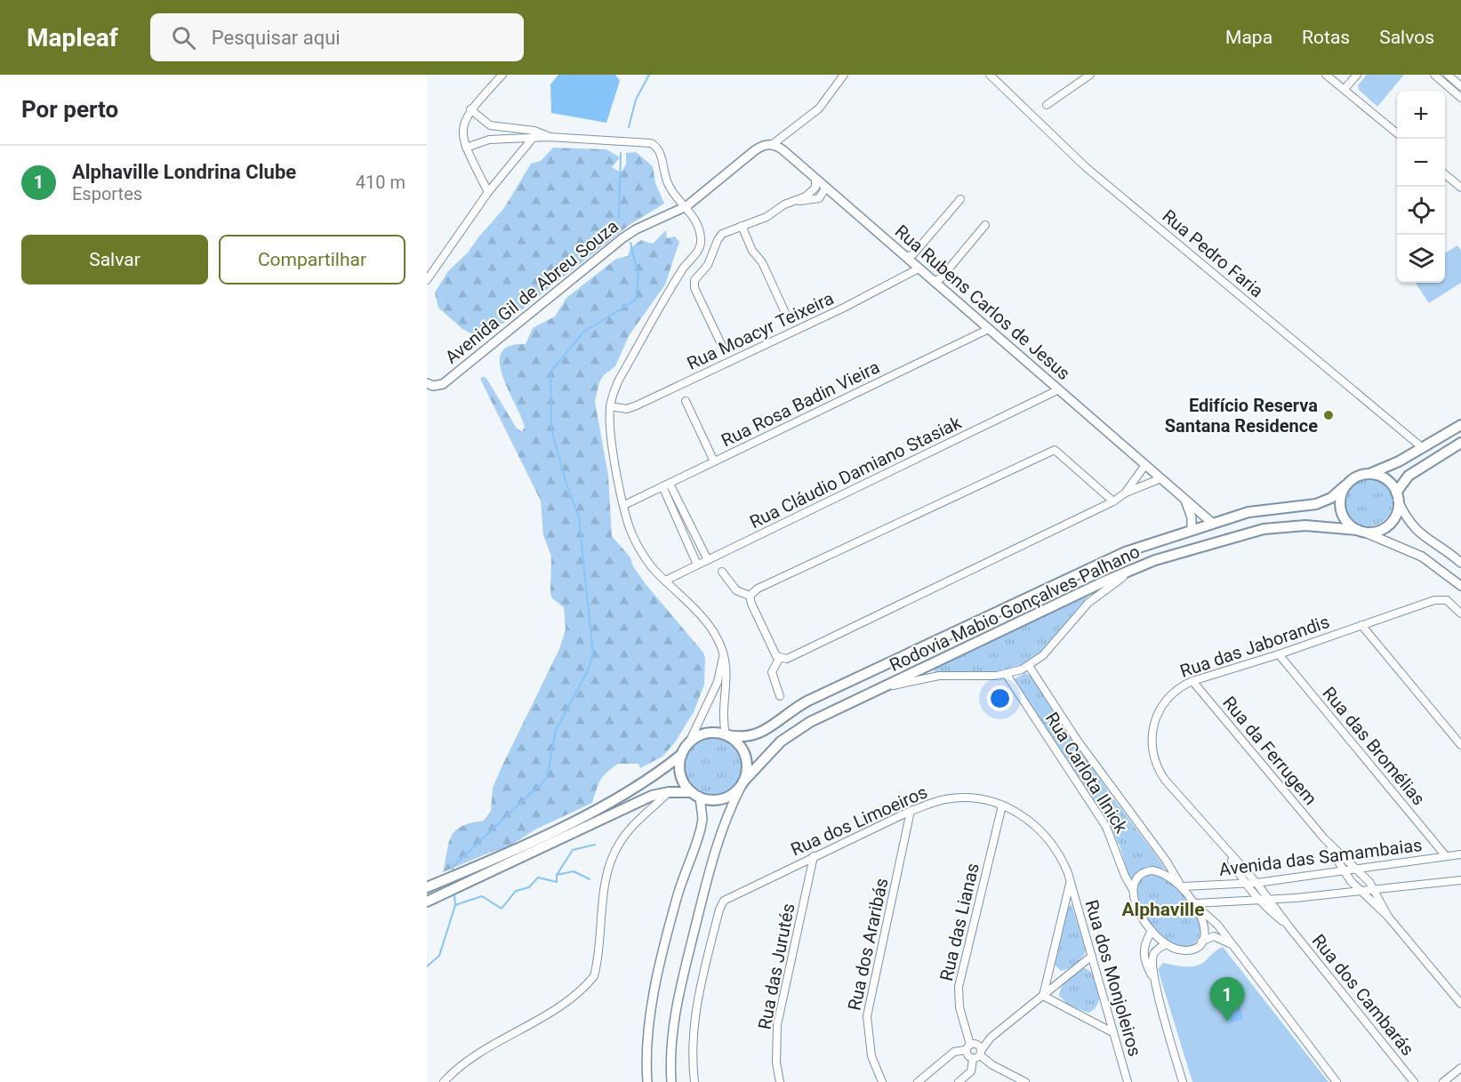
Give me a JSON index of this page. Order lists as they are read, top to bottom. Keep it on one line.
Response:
{"streets":{"main road":["Rodovia Mabio Gonçalves Palhano"],"street":["Rua Pedro Faria","Avenida Gil de Abreu Souza","Rua Rubens Carlos de Jesus","Rua Moacyr Teixeira","Rua Rosa Badin Vieira","Rua Cláudio Damiano Stasiak","Rua das Jaborandis","Rua das Bromélias","Rua da Ferrugem","Rua Carlota Ilnick","Rua dos Limoeiros","Avenida das Samambaias","Rua das Lianas","Rua dos Araribás","Rua das Jurutés","Rua dos Monjoleiros","Rua dos Cambarás"]},"crossings":[["Avenida Gil de Abreu Souza","Rua Rubens Carlos de Jesus"],["Rua Rubens Carlos de Jesus","Rua Moacyr Teixeira"],["Rua Rubens Carlos de Jesus","Rua Rosa Badin Vieira"],["Rua Rubens Carlos de Jesus","Rua Cláudio Damiano Stasiak"],["Rua das Jaborandis","Rua das Bromélias"],["Rua das Jaborandis","Rua da Ferrugem"],["Rua das Jaborandis","Rua dos Cambarás"],["Rua das Bromélias","Avenida das Samambaias"],["Rua da Ferrugem","Avenida das Samambaias"],["Rua Carlota Ilnick","Avenida das Samambaias"],["Rua dos Limoeiros","Rua das Lianas"],["Rua dos Limoeiros","Rua dos Araribás"],["Rua dos Limoeiros","Rua das Jurutés"],["Rua dos Limoeiros","Rua dos Monjoleiros"],["Avenida das Samambaias","Rua dos Cambarás"]],"districts":["Alphaville"],"places":["Edifício Reserva Santana Residence"],"page":{"header":"Mapleaf","search":"Pesquisar aqui","nav":["Mapa","Rotas","Salvos"],"heading":"Por perto","map_buttons":["+","−"],"list":[{"mark":"1","name":"Alphaville Londrina Clube","note":"Esportes","value":"410 m"}],"buttons":["Salvar","Compartilhar"],"pins":"1"}}
